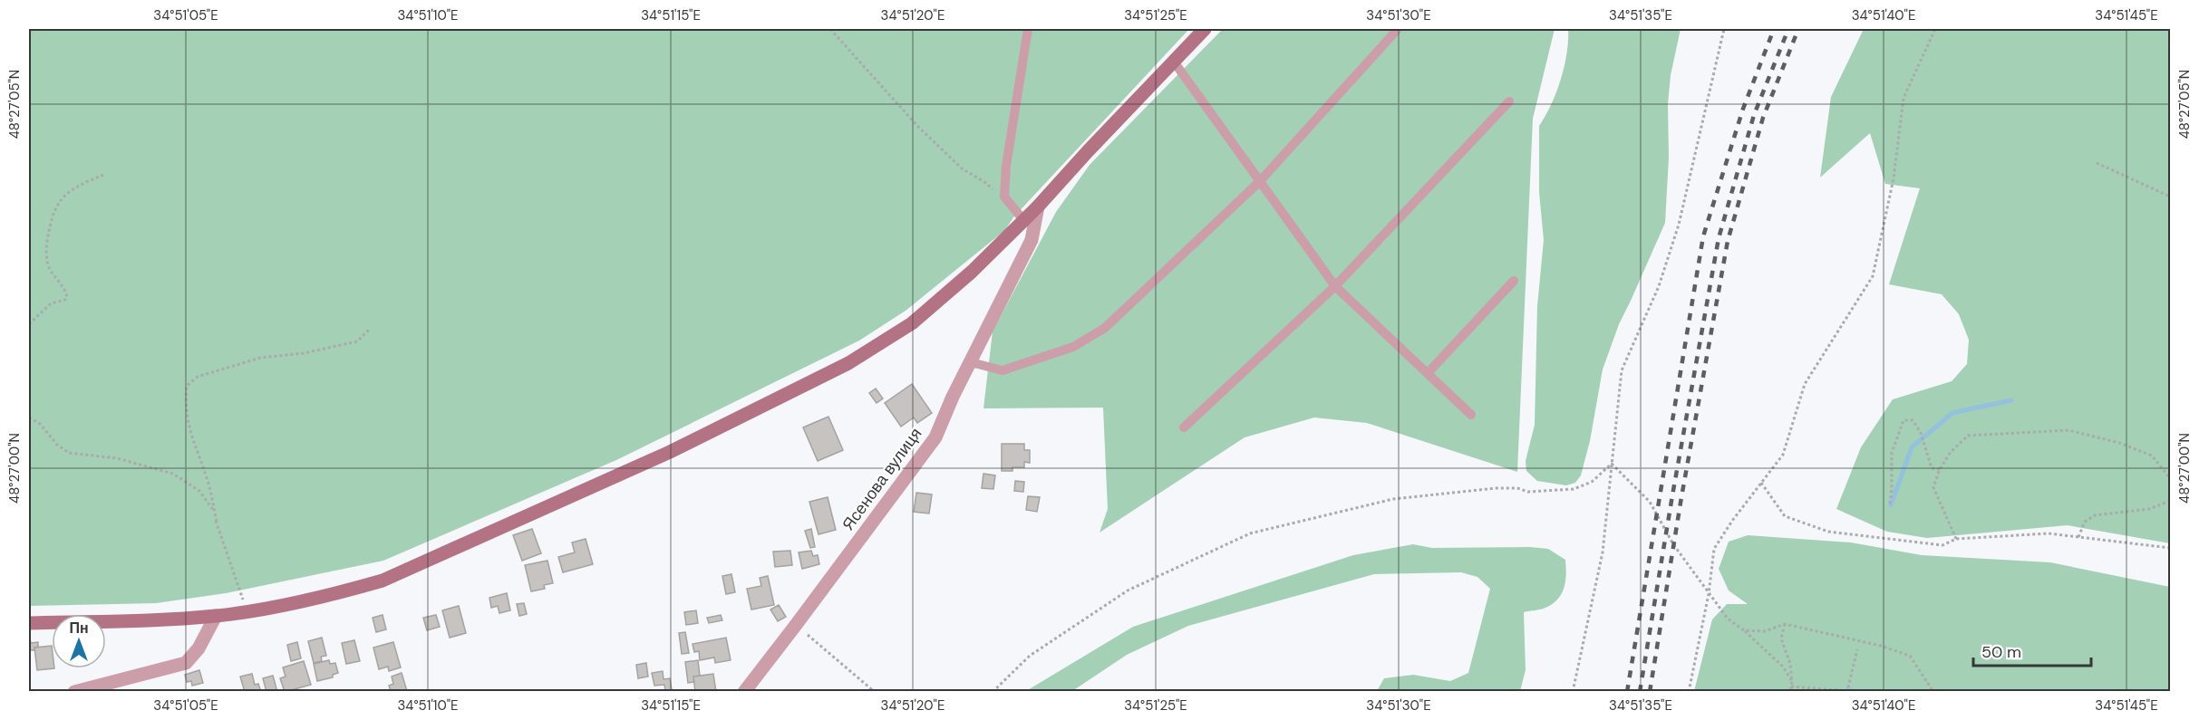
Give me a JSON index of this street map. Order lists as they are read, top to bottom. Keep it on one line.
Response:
{"streets":{"street":["Ясенова вулиця"]},"scale_bar":"50 m","north":"top","coordinates":["34°51'05\"E","34°51'10\"E","34°51'15\"E","34°51'20\"E","34°51'25\"E","34°51'30\"E","34°51'35\"E","34°51'40\"E","34°51'45\"E","48°27'05\"N","48°27'00\"N"]}
